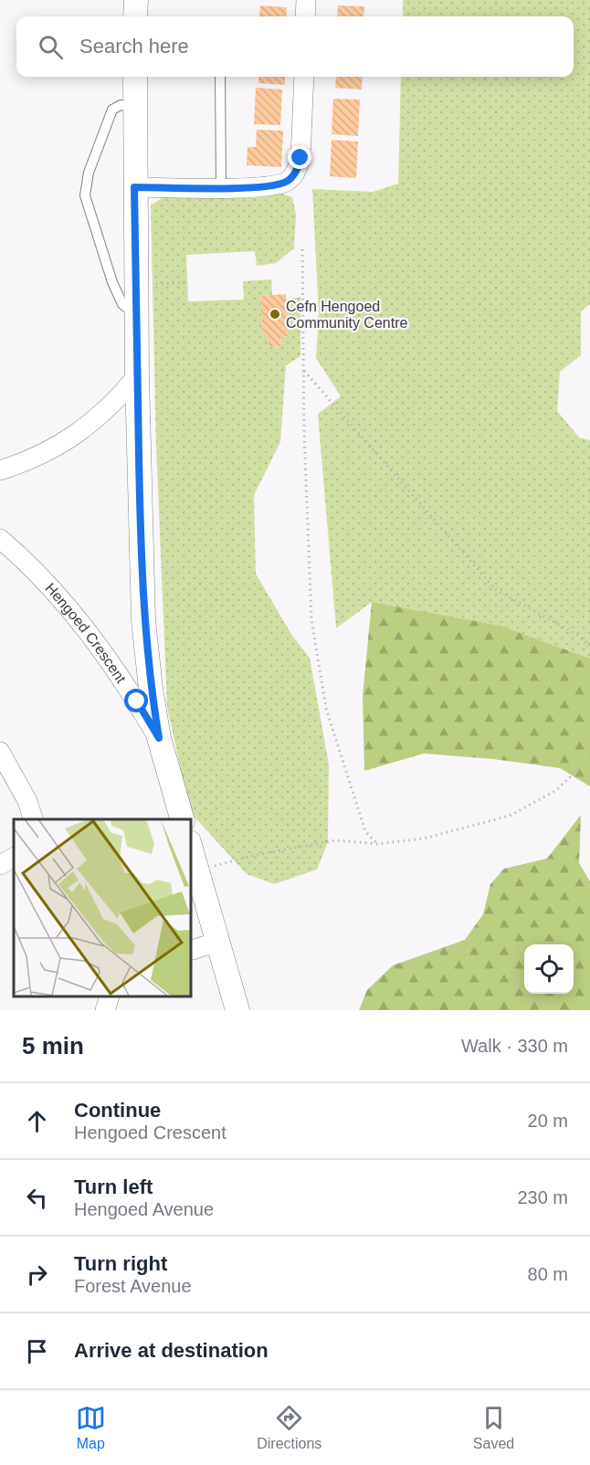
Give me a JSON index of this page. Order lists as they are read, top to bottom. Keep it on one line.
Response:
{"streets":{"street":["Hengoed Crescent"]},"places":["Cefn Hengoed Community Centre"],"page":{"search":"Search here","heading":["5 min","Walk · 330 m"],"list":[["Continue","Hengoed Crescent","20 m"],["Turn left","Hengoed Avenue","230 m"],["Turn right","Forest Avenue","80 m"],"Arrive at destination"],"nav":["Map","Directions","Saved"]}}
